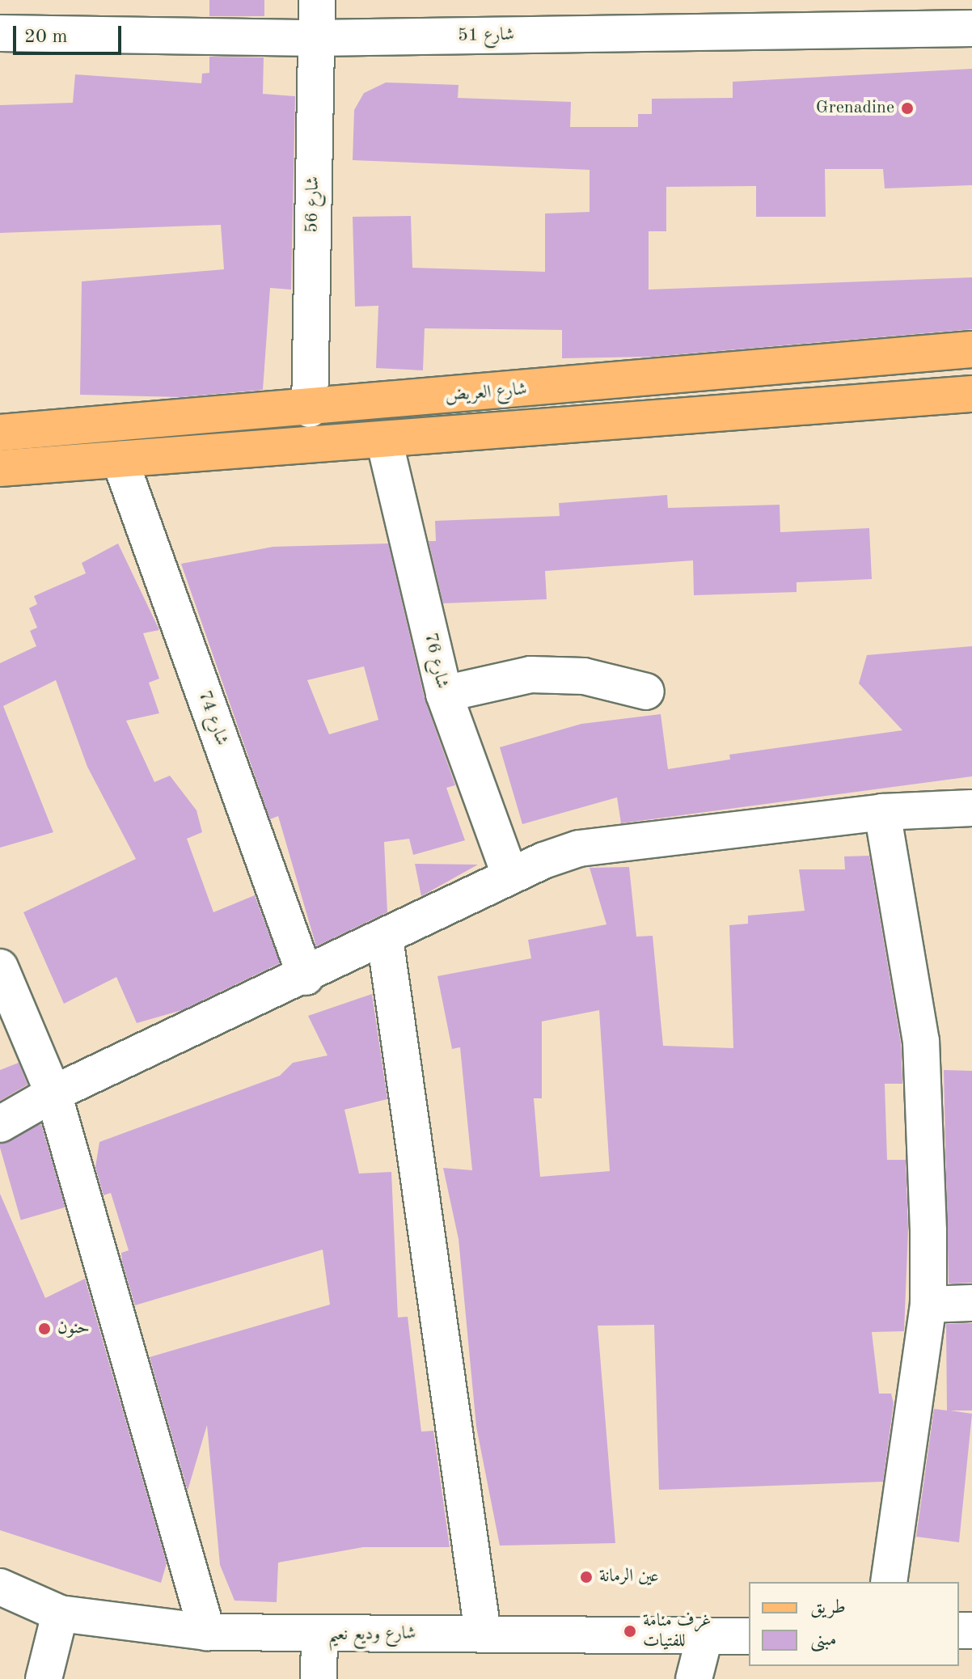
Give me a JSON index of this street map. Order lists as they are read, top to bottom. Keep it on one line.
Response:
{"streets":{"main road":["شارع العريض"],"street":["شارع 51","شارع 56","شارع 76","شارع 74","شارع وديع نعيم"]},"crossings":[["شارع 51","شارع 56"],["شارع 56","شارع العريض"]],"places":["Grenadine","حنون","عين الرمانة","غرف منامة للفتيات"],"legend":["طريق","مبنى"],"scale_bar":"20 m"}
